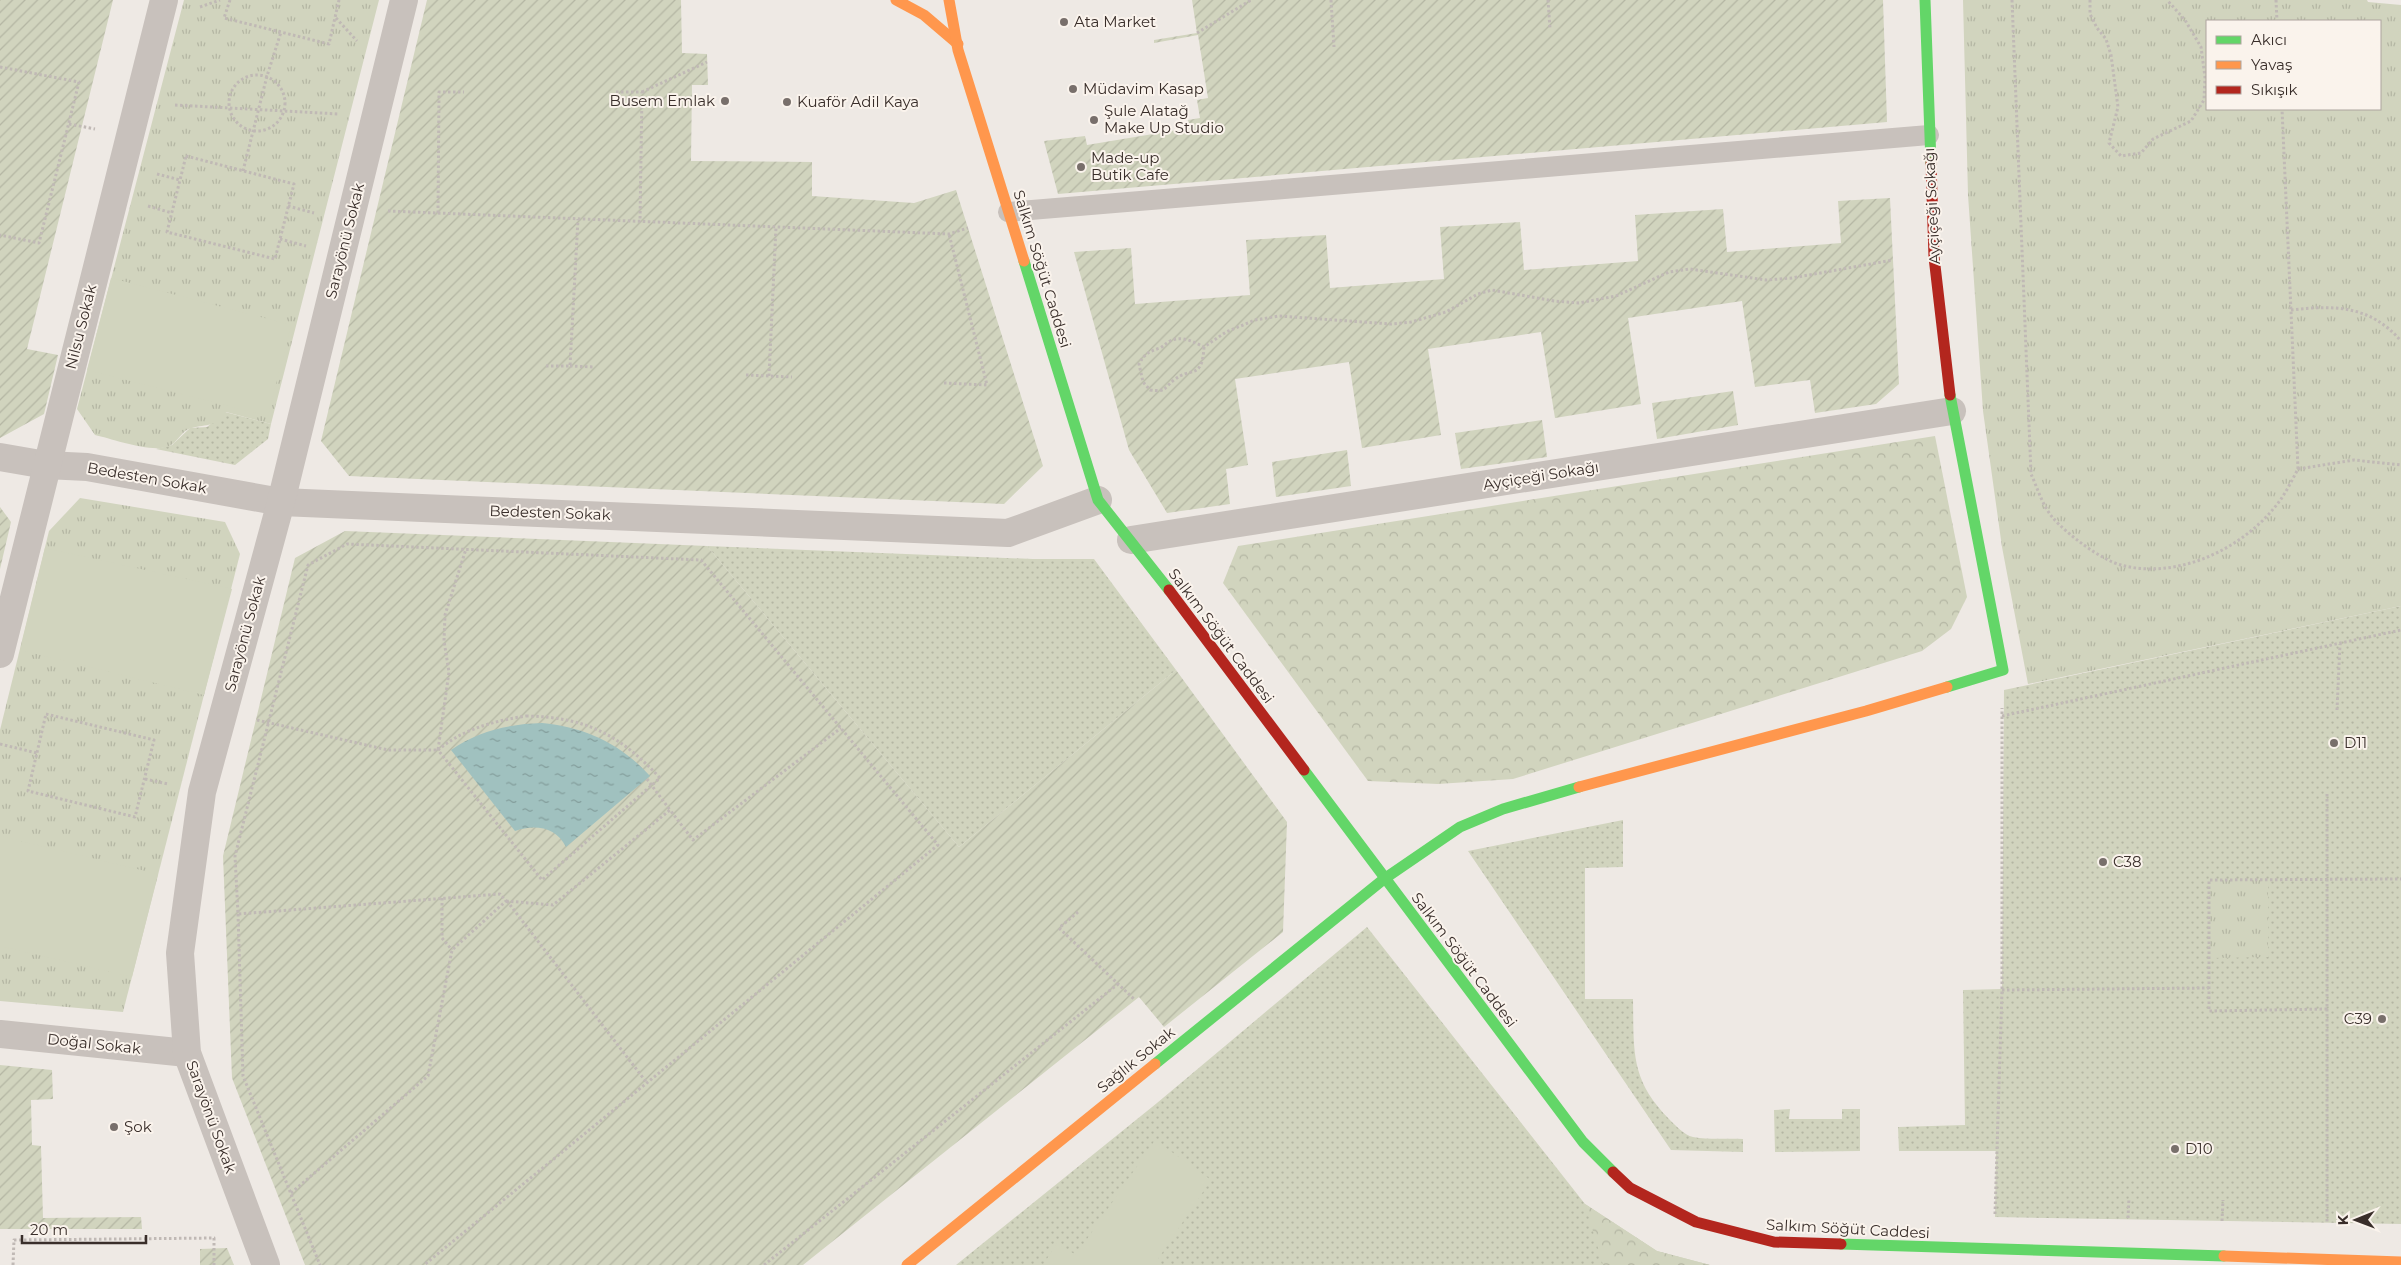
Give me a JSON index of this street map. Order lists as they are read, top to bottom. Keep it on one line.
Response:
{"streets":{"street":["Ayçiçeği Sokağı","Sarayönü Sokak","Salkım Söğüt Caddesi","Nilsu Sokak","Bedesten Sokak","Doğal Sokak","Sağlık Sokak"]},"crossings":[["Ayçiçeği Sokağı","Salkım Söğüt Caddesi"],["Ayçiçeği Sokağı","Sağlık Sokak"],["Sarayönü Sokak","Bedesten Sokak"],["Sarayönü Sokak","Doğal Sokak"],["Salkım Söğüt Caddesi","Bedesten Sokak"],["Salkım Söğüt Caddesi","Sağlık Sokak"],["Nilsu Sokak","Bedesten Sokak"]],"places":["Ata Market","Müdavim Kasap","Busem Emlak","Kuaför Adil Kaya","Şule Alatağ Make Up Studio","Made-up Butik Cafe","D11","C38","C39","Şok","D10"],"legend":["Akıcı","Yavaş","Sıkışık"],"scale_bar":"20 m","north":"left"}
